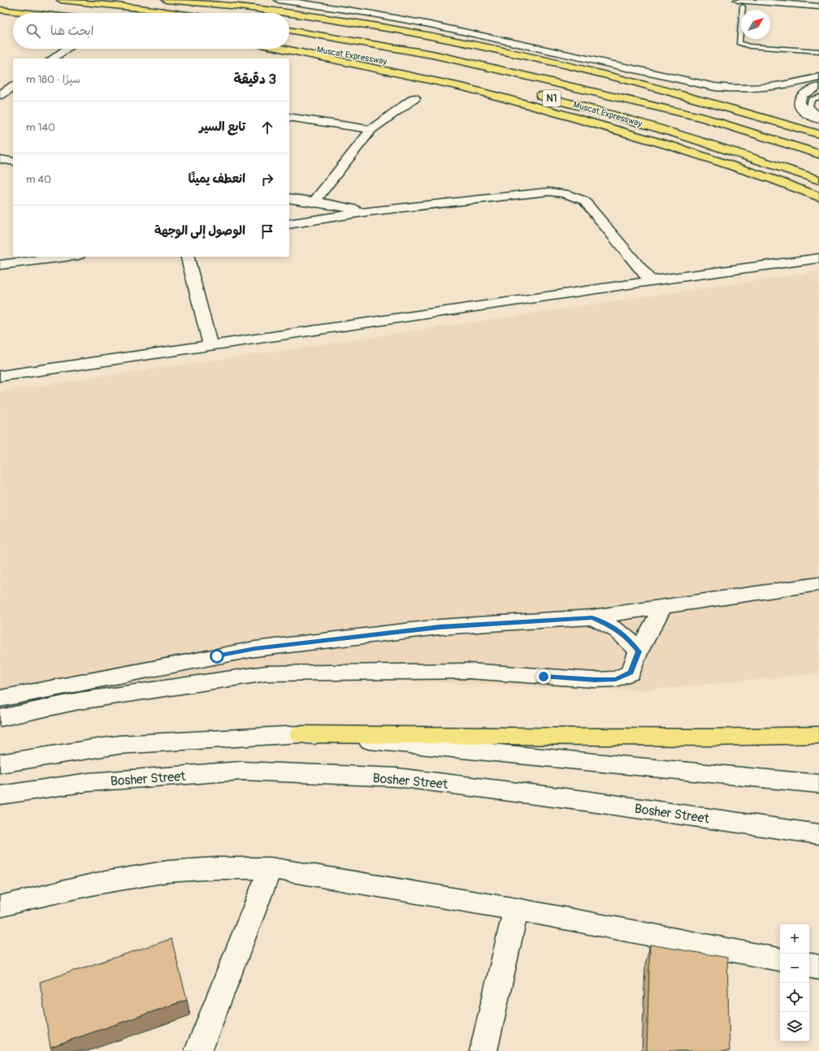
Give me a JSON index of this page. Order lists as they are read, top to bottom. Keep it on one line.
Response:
{"streets":{"highway":["Muscat Expressway","N1"],"street":["Bosher Street"]},"north":"top right","page":{"search":"ابحث هنا","heading":["3 دقيقة","سيرًا · 180 m"],"list":[["تابع السير","140 m"],["انعطف يمينًا","40 m"],"الوصول إلى الوجهة"],"map_buttons":["+","−"]}}
